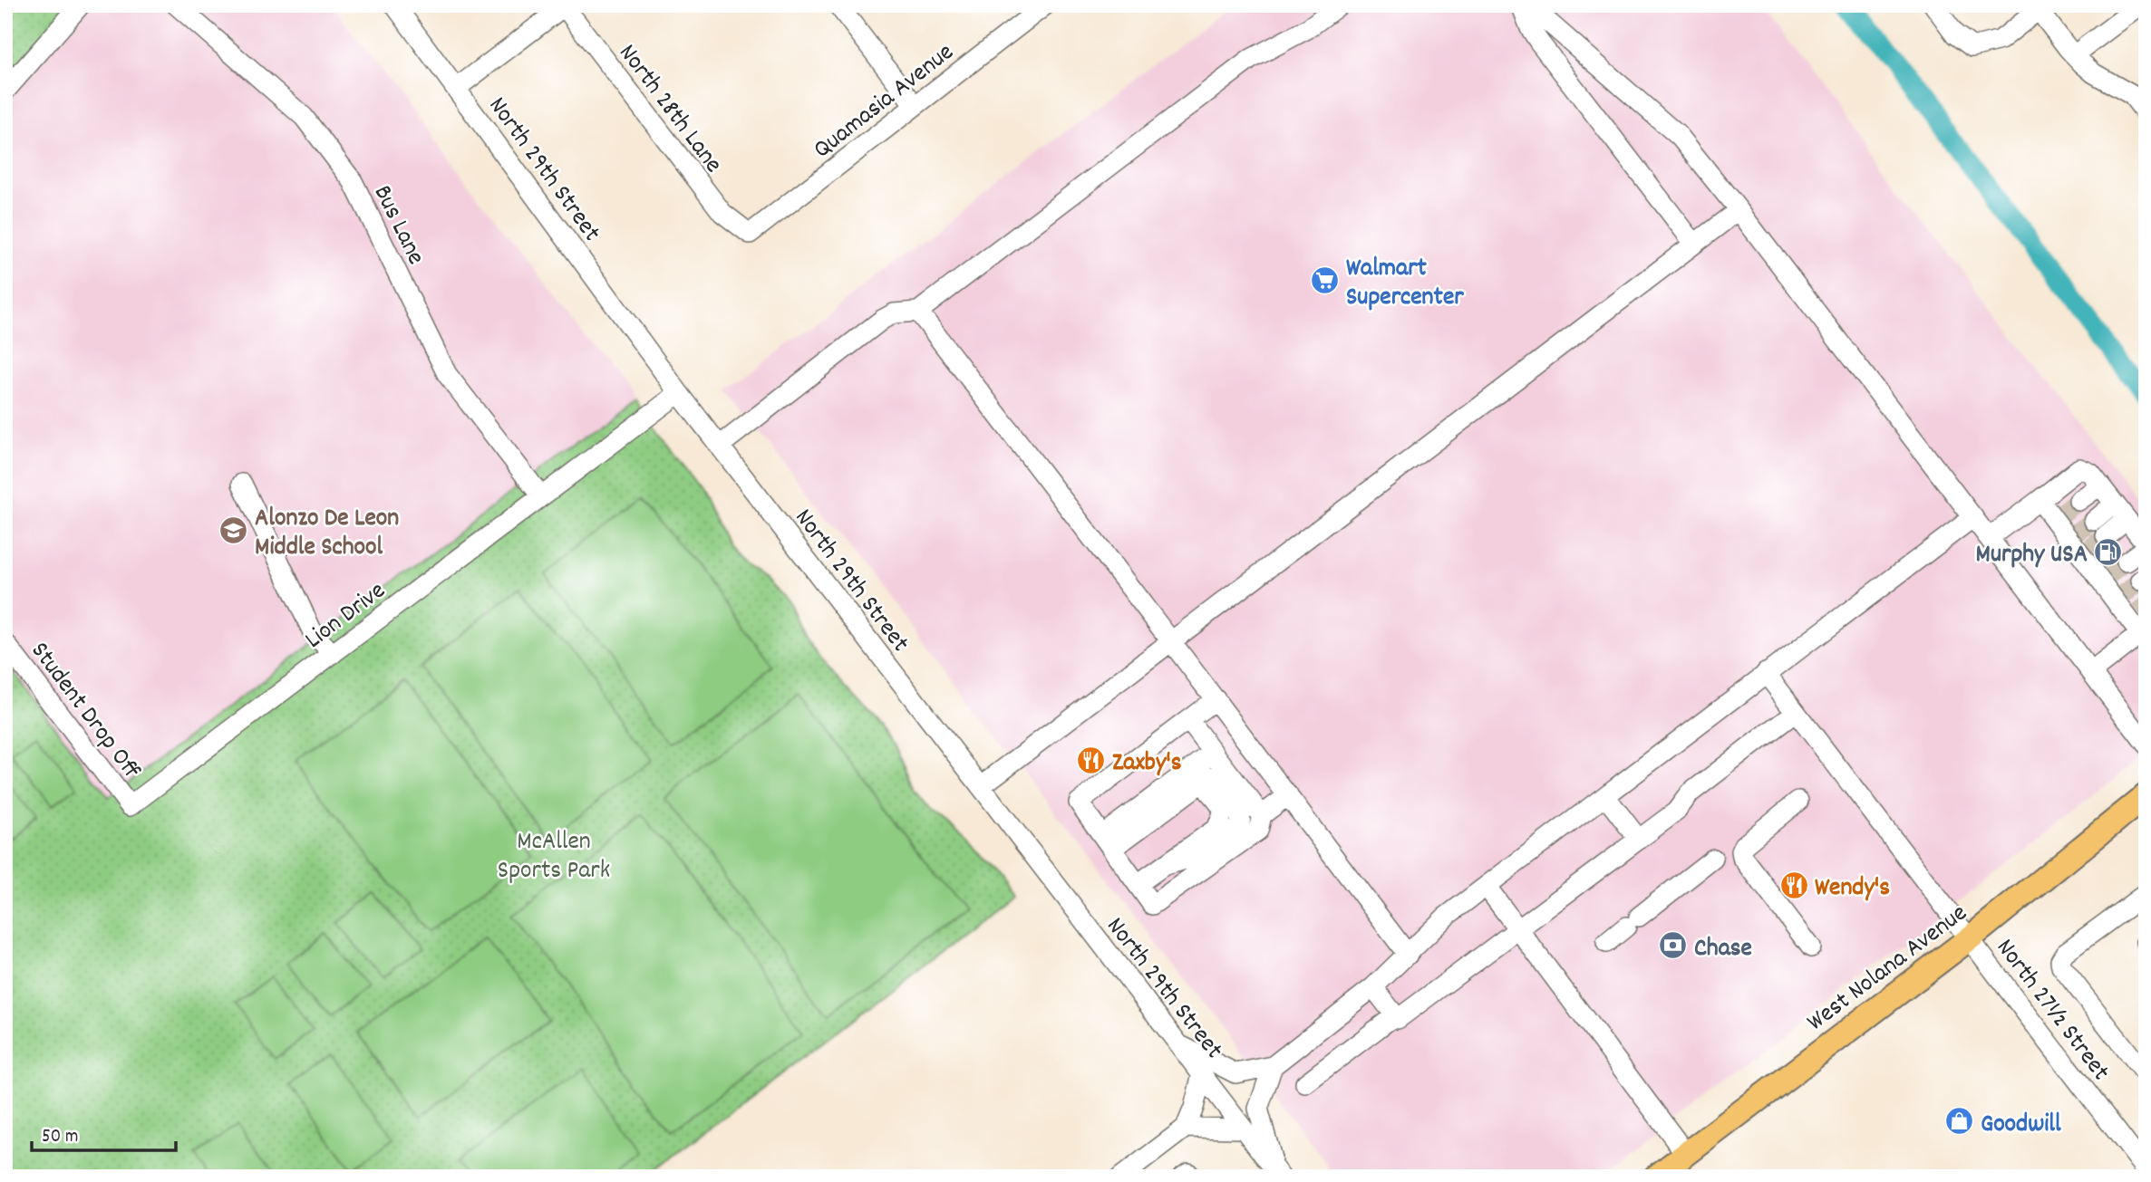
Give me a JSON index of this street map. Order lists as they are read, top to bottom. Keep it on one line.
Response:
{"streets":{"main road":["West Nolana Avenue"],"street":["Quamasia Avenue","North 28th Lane","North 29th Street","Bus Lane","Lion Drive","Student Drop Off","North 27½ Street"]},"crossings":[["Quamasia Avenue","North 28th Lane"],["North 29th Street","Lion Drive"],["Bus Lane","Lion Drive"],["Lion Drive","Student Drop Off"],["West Nolana Avenue","North 27½ Street"]],"parks":["McAllen Sports Park"],"places":{"supermarket":["Walmart Supercenter"],"school or university":["Alonzo De Leon Middle School"],"fuel station":["Murphy USA"],"restaurant":["Zaxby's","Wendy's"],"bank":["Chase"],"shop":["Goodwill"]},"scale_bar":"50 m"}
